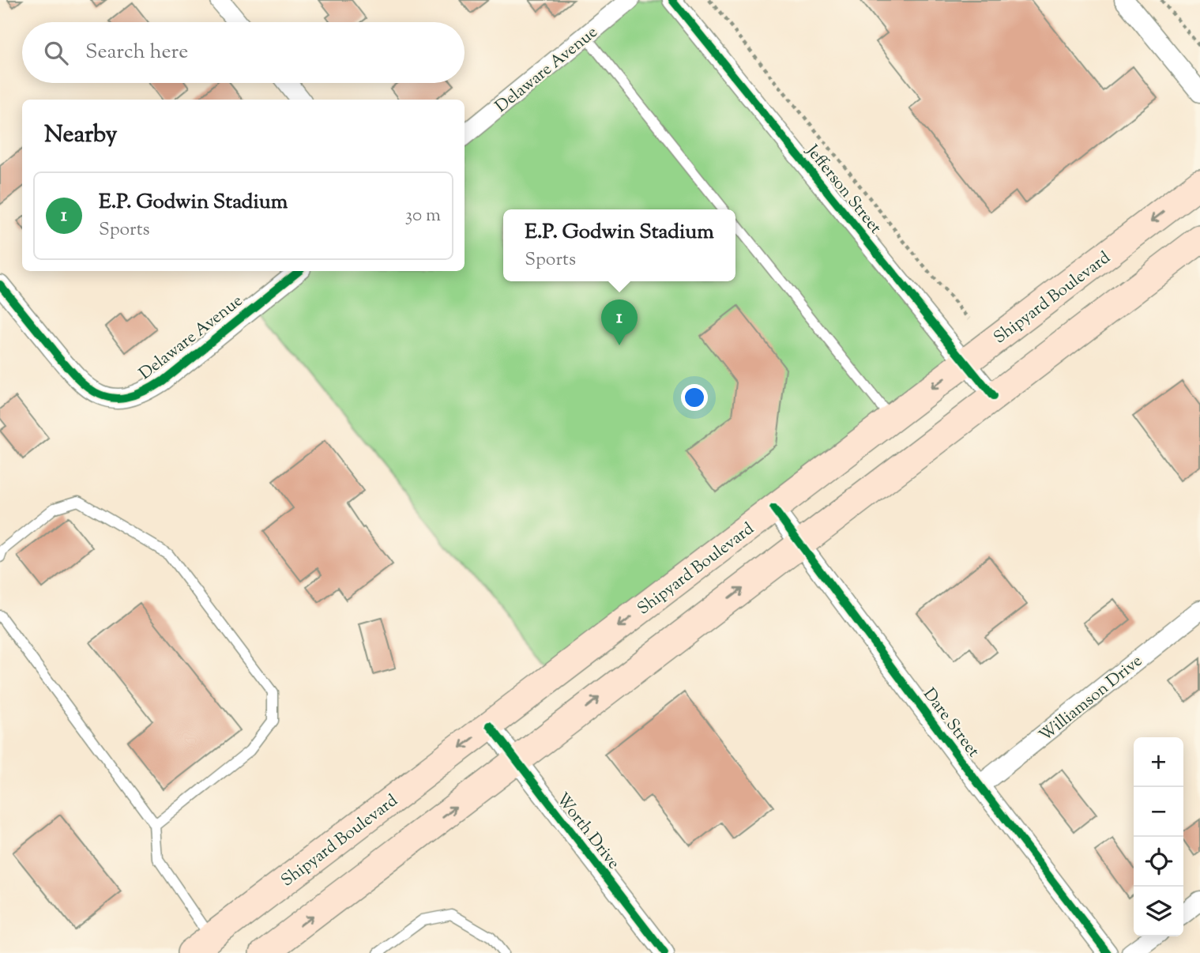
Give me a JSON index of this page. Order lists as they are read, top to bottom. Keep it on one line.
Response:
{"streets":{"main road":["Shipyard Boulevard"],"street":["Delaware Avenue","Jefferson Street","Williamson Drive","Dare Street","Worth Drive"]},"crossings":[["Jefferson Street","Shipyard Boulevard"],["Shipyard Boulevard","Dare Street"],["Shipyard Boulevard","Worth Drive"],["Williamson Drive","Dare Street"]],"page":{"search":"Search here","heading":"Nearby","list":[{"mark":"1","name":"E.P. Godwin Stadium","note":"Sports","value":"30 m"}],"popup":["E.P. Godwin Stadium","Sports"],"pins":"1","map_buttons":["+","−"]}}
